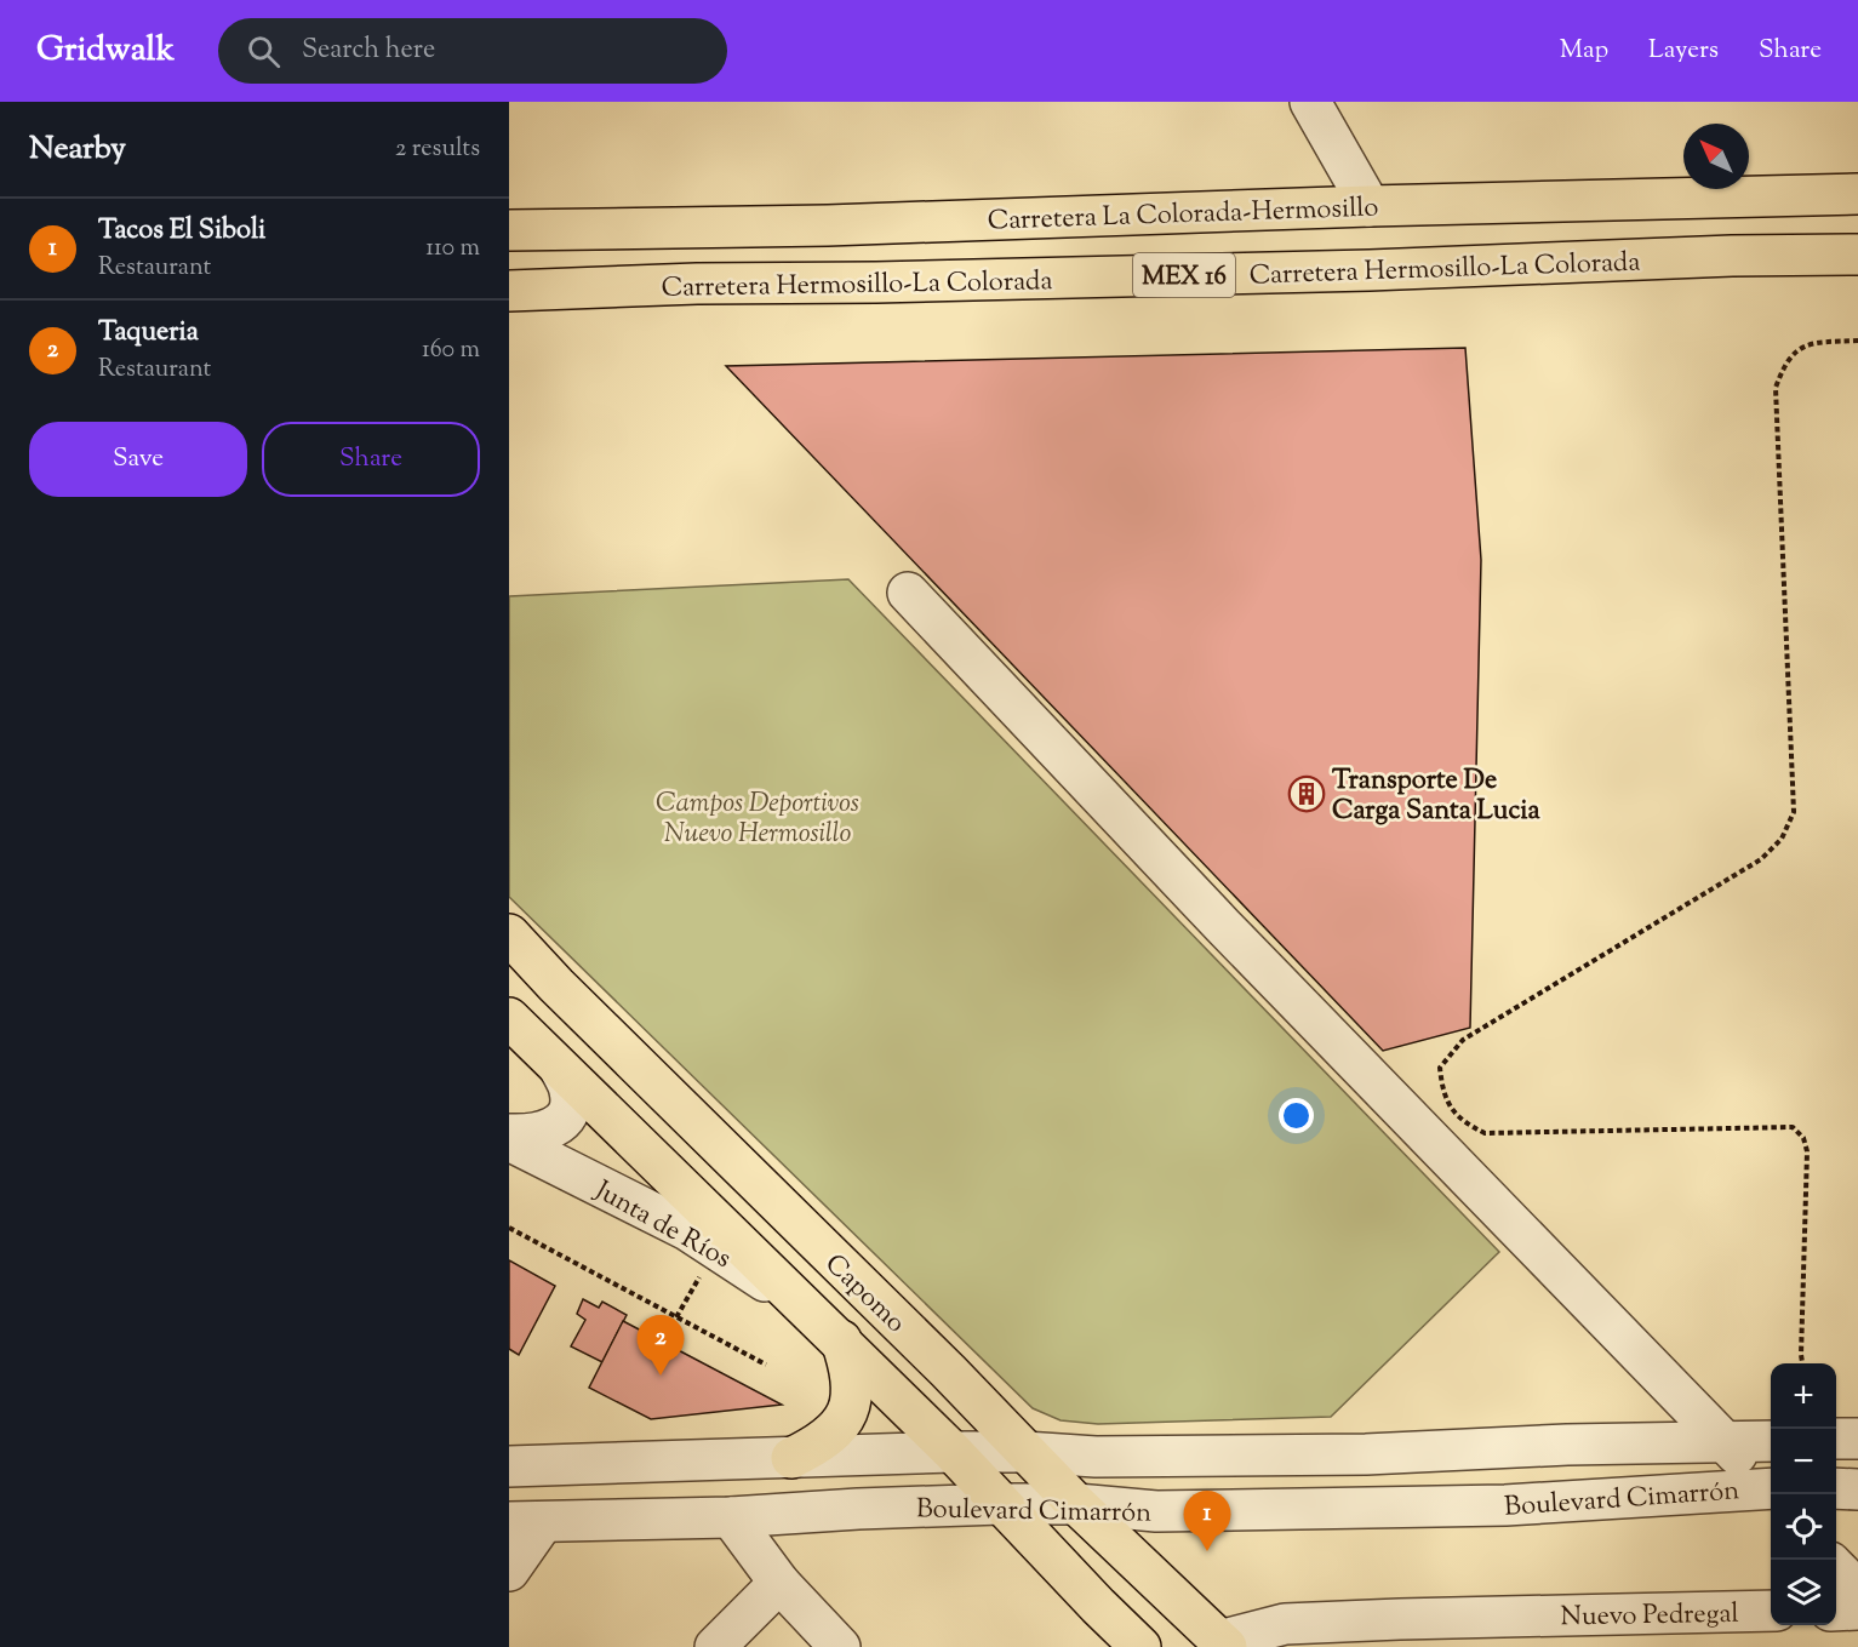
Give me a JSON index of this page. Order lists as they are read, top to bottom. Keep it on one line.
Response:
{"streets":{"main road":["Carretera La Colorada-Hermosillo","Carretera Hermosillo-La Colorada","MEX 16","Capomo"],"street":["Junta de Ríos","Boulevard Cimarrón","Nuevo Pedregal"]},"crossings":[["Junta de Ríos","Capomo"],["Capomo","Boulevard Cimarrón"],["Capomo","Nuevo Pedregal"]],"parks":["Campos Deportivos Nuevo Hermosillo"],"places":{"building":["Transporte De Carga Santa Lucia"]},"north":"top left","page":{"header":"Gridwalk","search":"Search here","nav":["Map","Layers","Share"],"heading":["Nearby","2 results"],"list":[{"mark":"1","name":"Tacos El Siboli","note":"Restaurant","value":"110 m"},{"mark":"2","name":"Taqueria","note":"Restaurant","value":"160 m"}],"buttons":["Save","Share"],"pins":["2","1"],"map_buttons":["+","−"]}}
